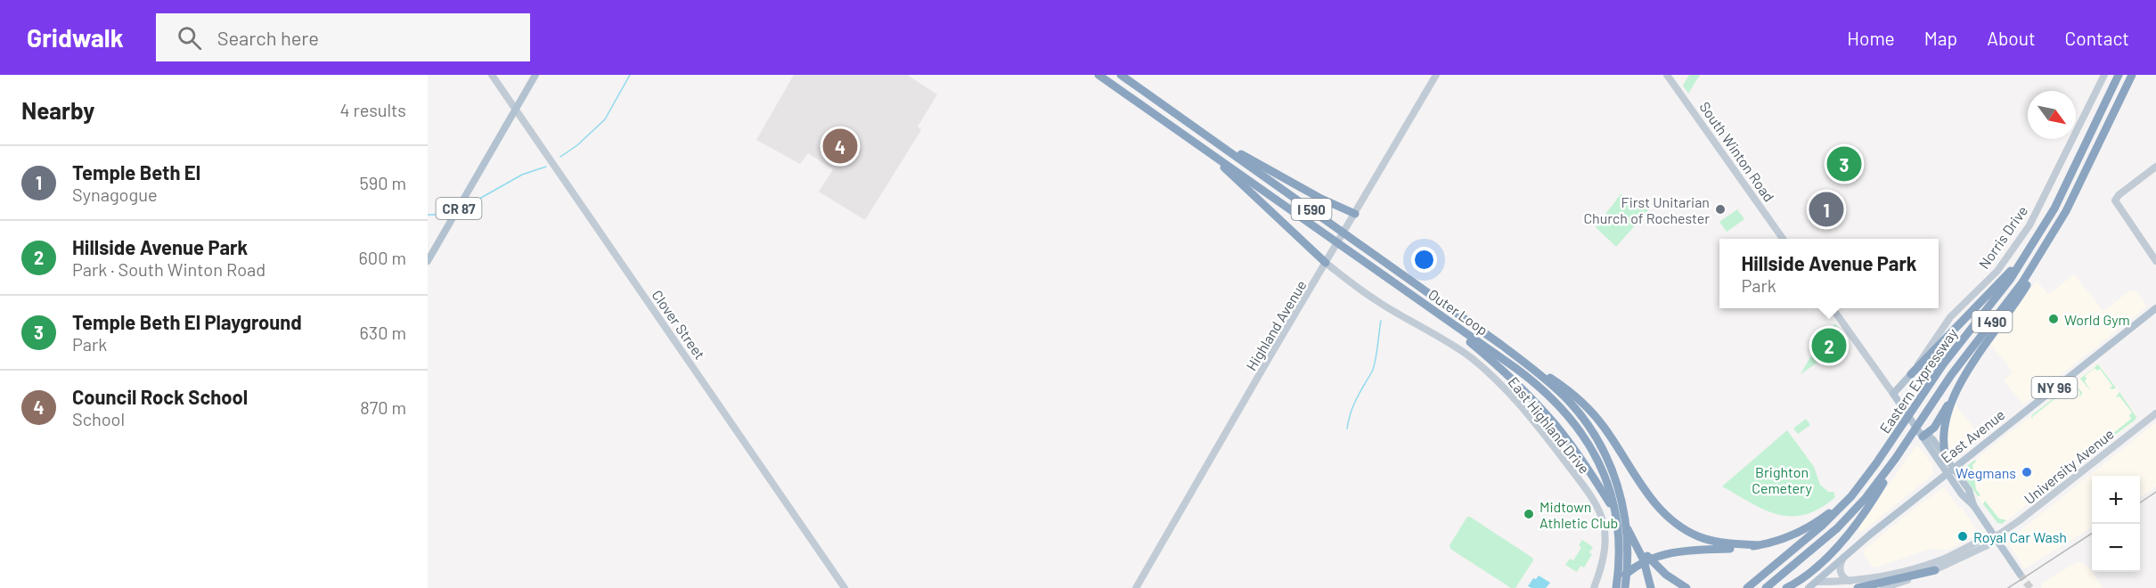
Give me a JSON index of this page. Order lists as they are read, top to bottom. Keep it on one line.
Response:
{"streets":{"highway":["I 590","Outer Loop","I 490","Eastern Expressway"],"main road":["CR 87","Norris Drive","NY 96","East Avenue"],"street":["South Winton Road","Clover Street","Highland Avenue","East Highland Drive","University Avenue"]},"crossings":[["CR 87","Clover Street"],["Highland Avenue","East Highland Drive"],["East Avenue","University Avenue"]],"parks":["Brighton Cemetery"],"places":["First Unitarian Church of Rochester","World Gym","Wegmans","Midtown Athletic Club","Royal Car Wash"],"north":"bottom right","page":{"header":"Gridwalk","search":"Search here","nav":["Home","Map","About","Contact"],"heading":["Nearby","4 results"],"pins":["4","3","1","2"],"list":[{"mark":"1","name":"Temple Beth El","note":"Synagogue","value":"590 m"},{"mark":"2","name":"Hillside Avenue Park","note":"Park · South Winton Road","value":"600 m"},{"mark":"3","name":"Temple Beth El Playground","note":"Park","value":"630 m"},{"mark":"4","name":"Council Rock School","note":"School","value":"870 m"}],"popup":["Hillside Avenue Park","Park"],"map_buttons":["+","−"]}}
